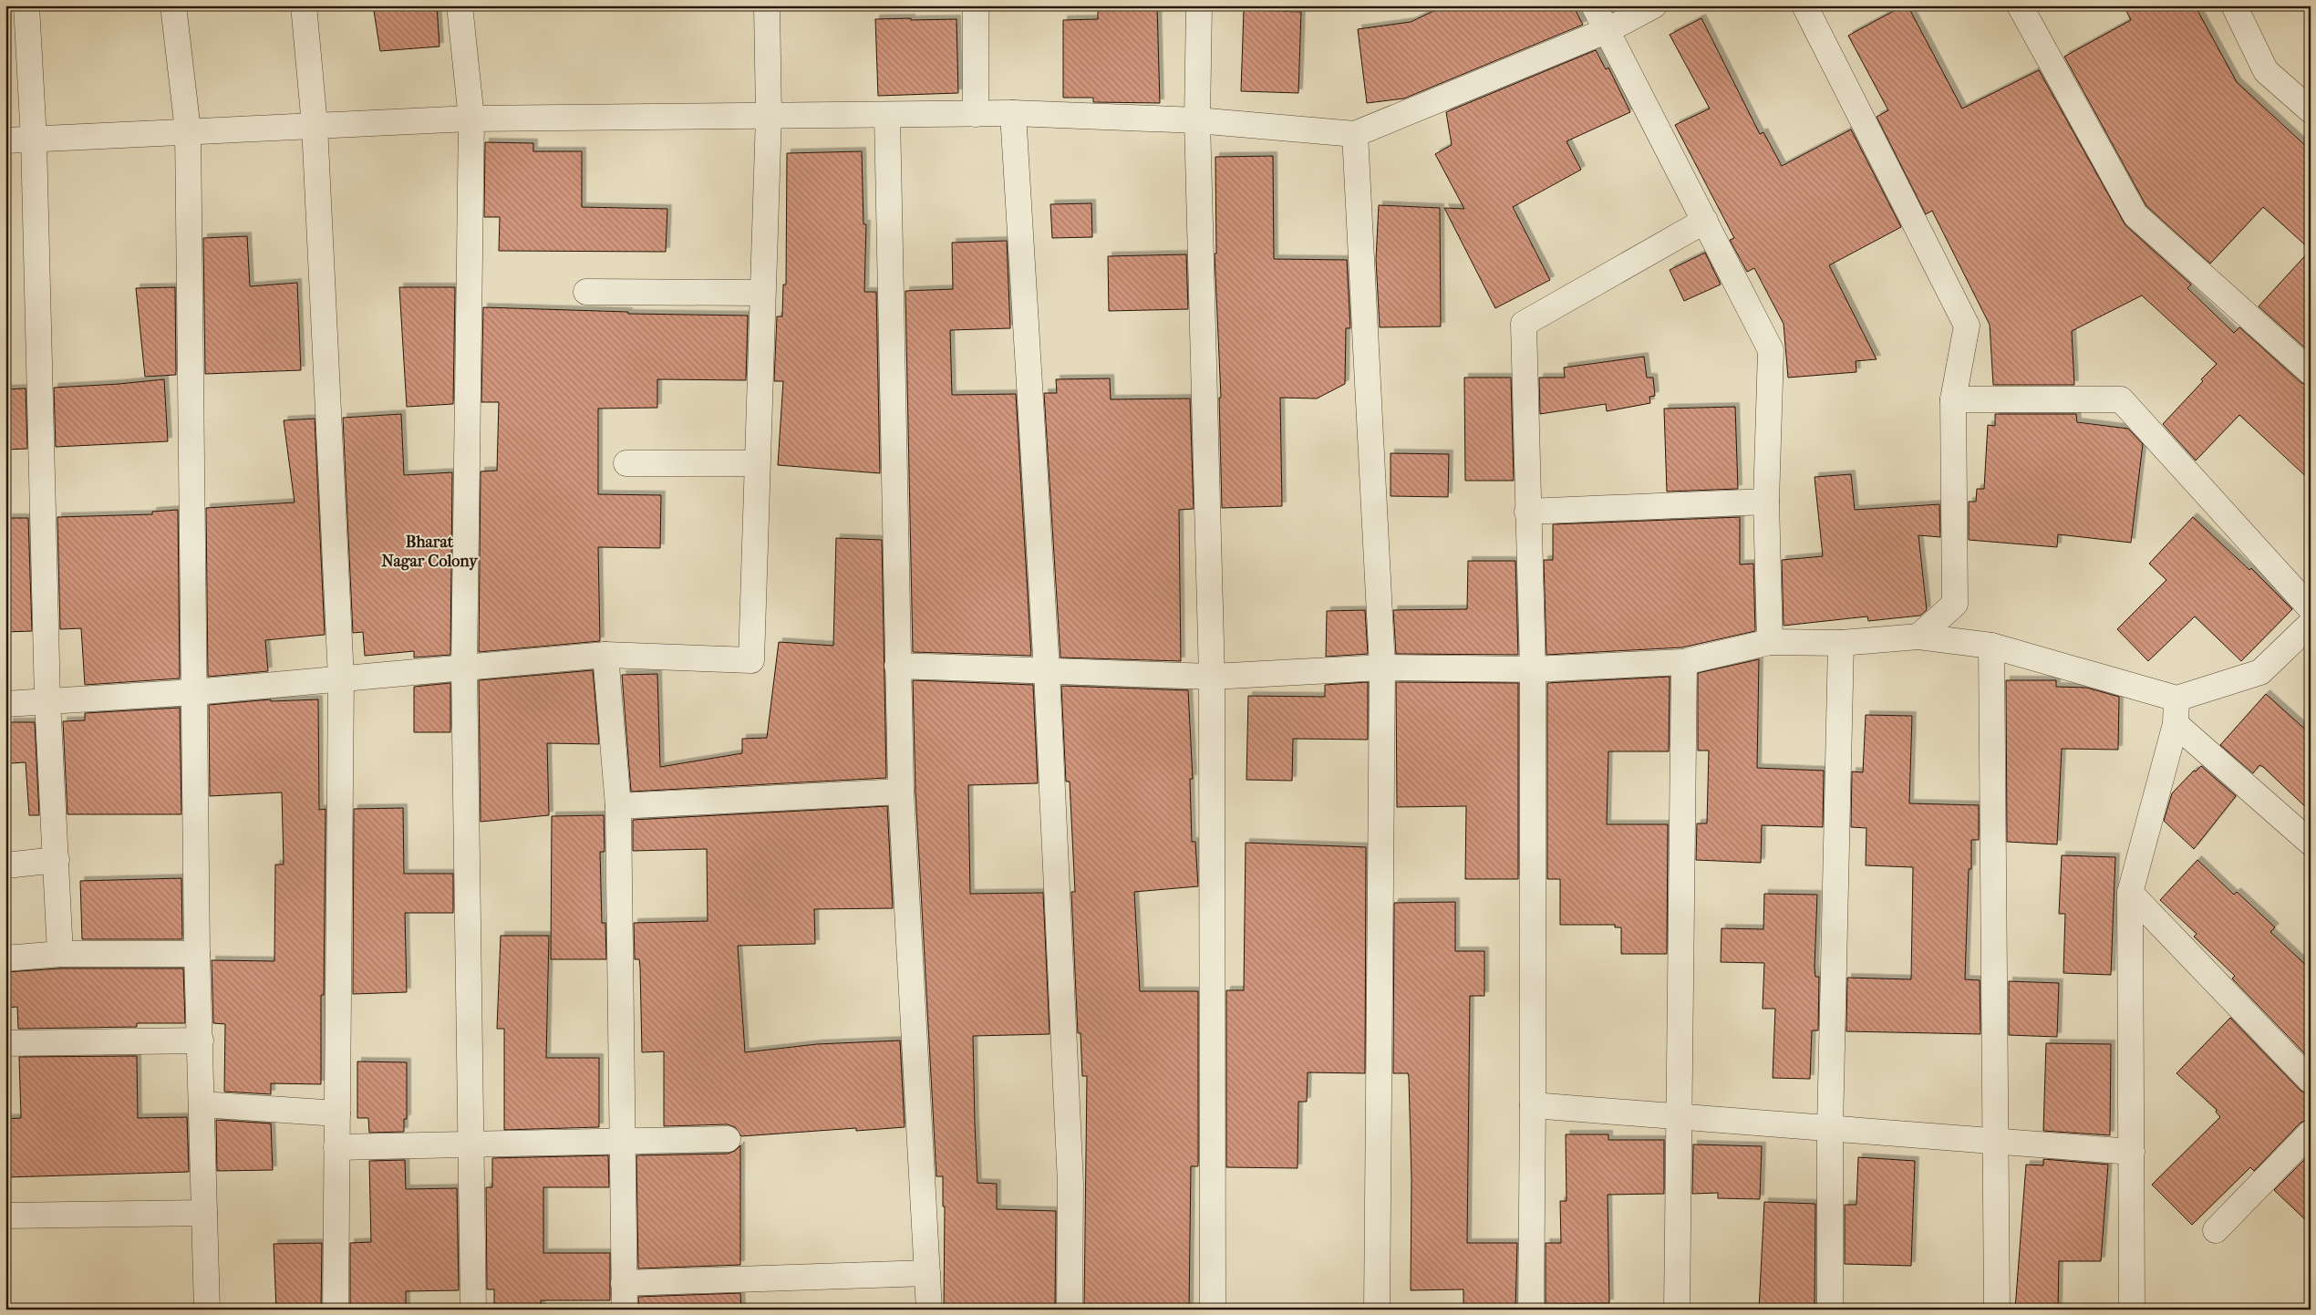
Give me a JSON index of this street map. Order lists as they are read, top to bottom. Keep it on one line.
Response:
{"districts":["Bharat Nagar Colony"]}
